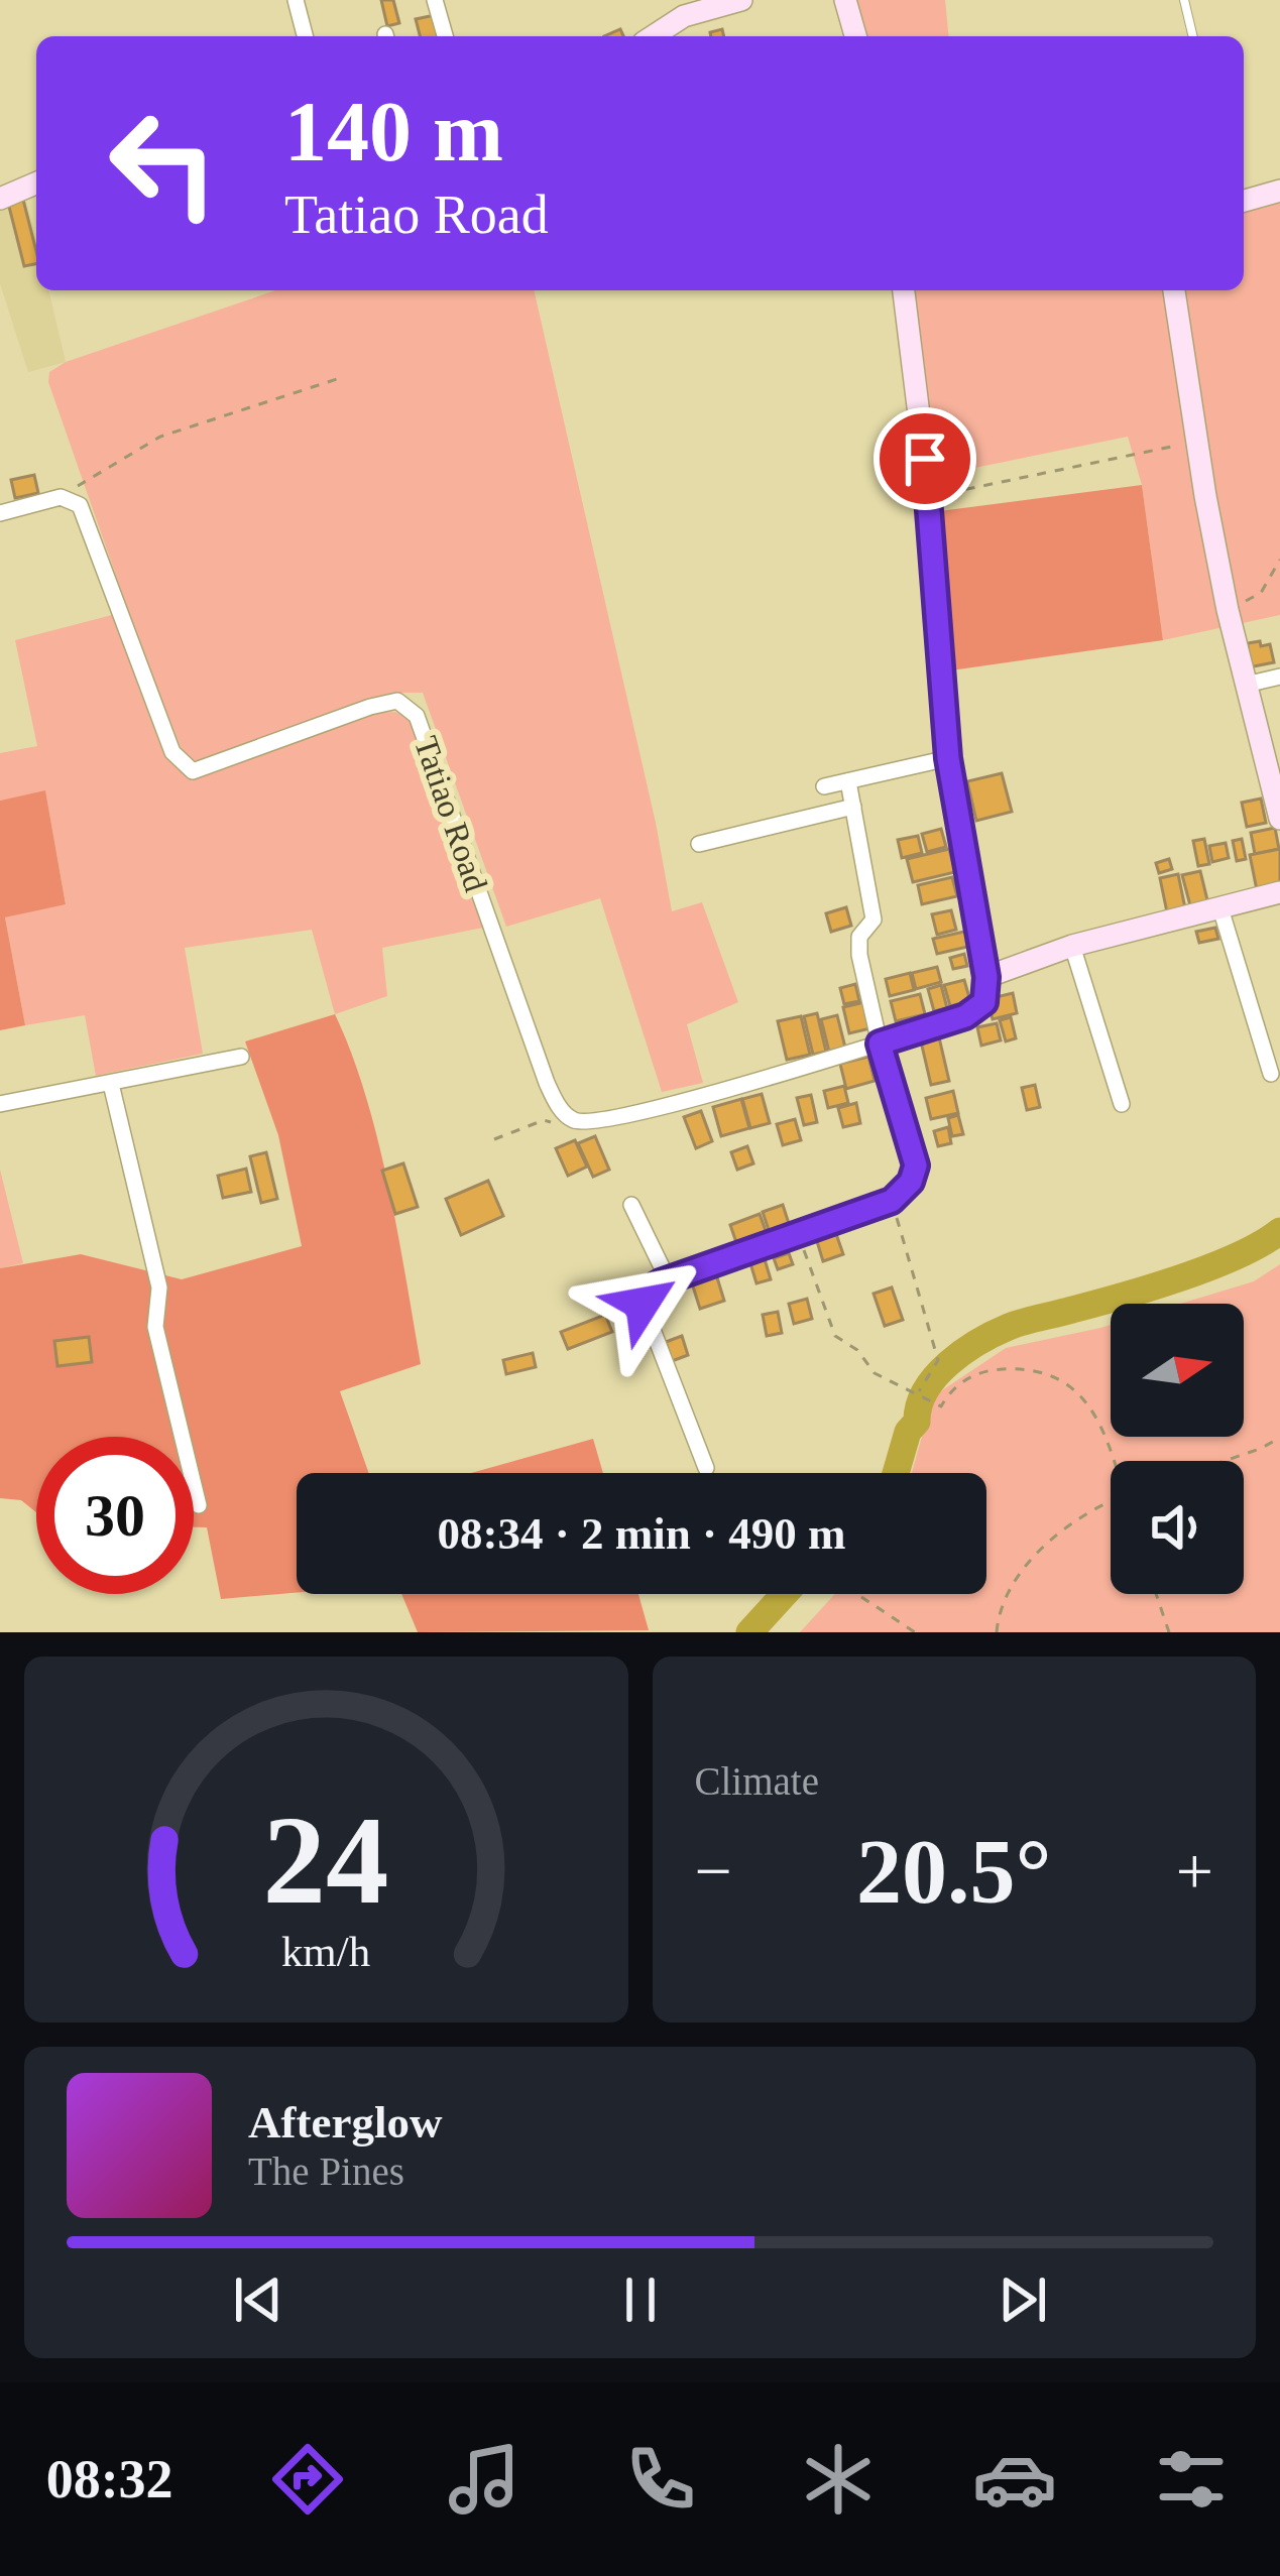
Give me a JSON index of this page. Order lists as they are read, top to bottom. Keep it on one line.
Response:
{"streets":{"street":["Tatiao Road"]},"north":"right","page":{"turn":["140 m","Tatiao Road"],"limit":"30","trip":"08:34 · 2 min · 490 m","tile":"Climate","heat":["−","20.5°","+"],"song":["Afterglow","The Pines"],"tabs":"08:32","gauge":["24","km/h"]}}
